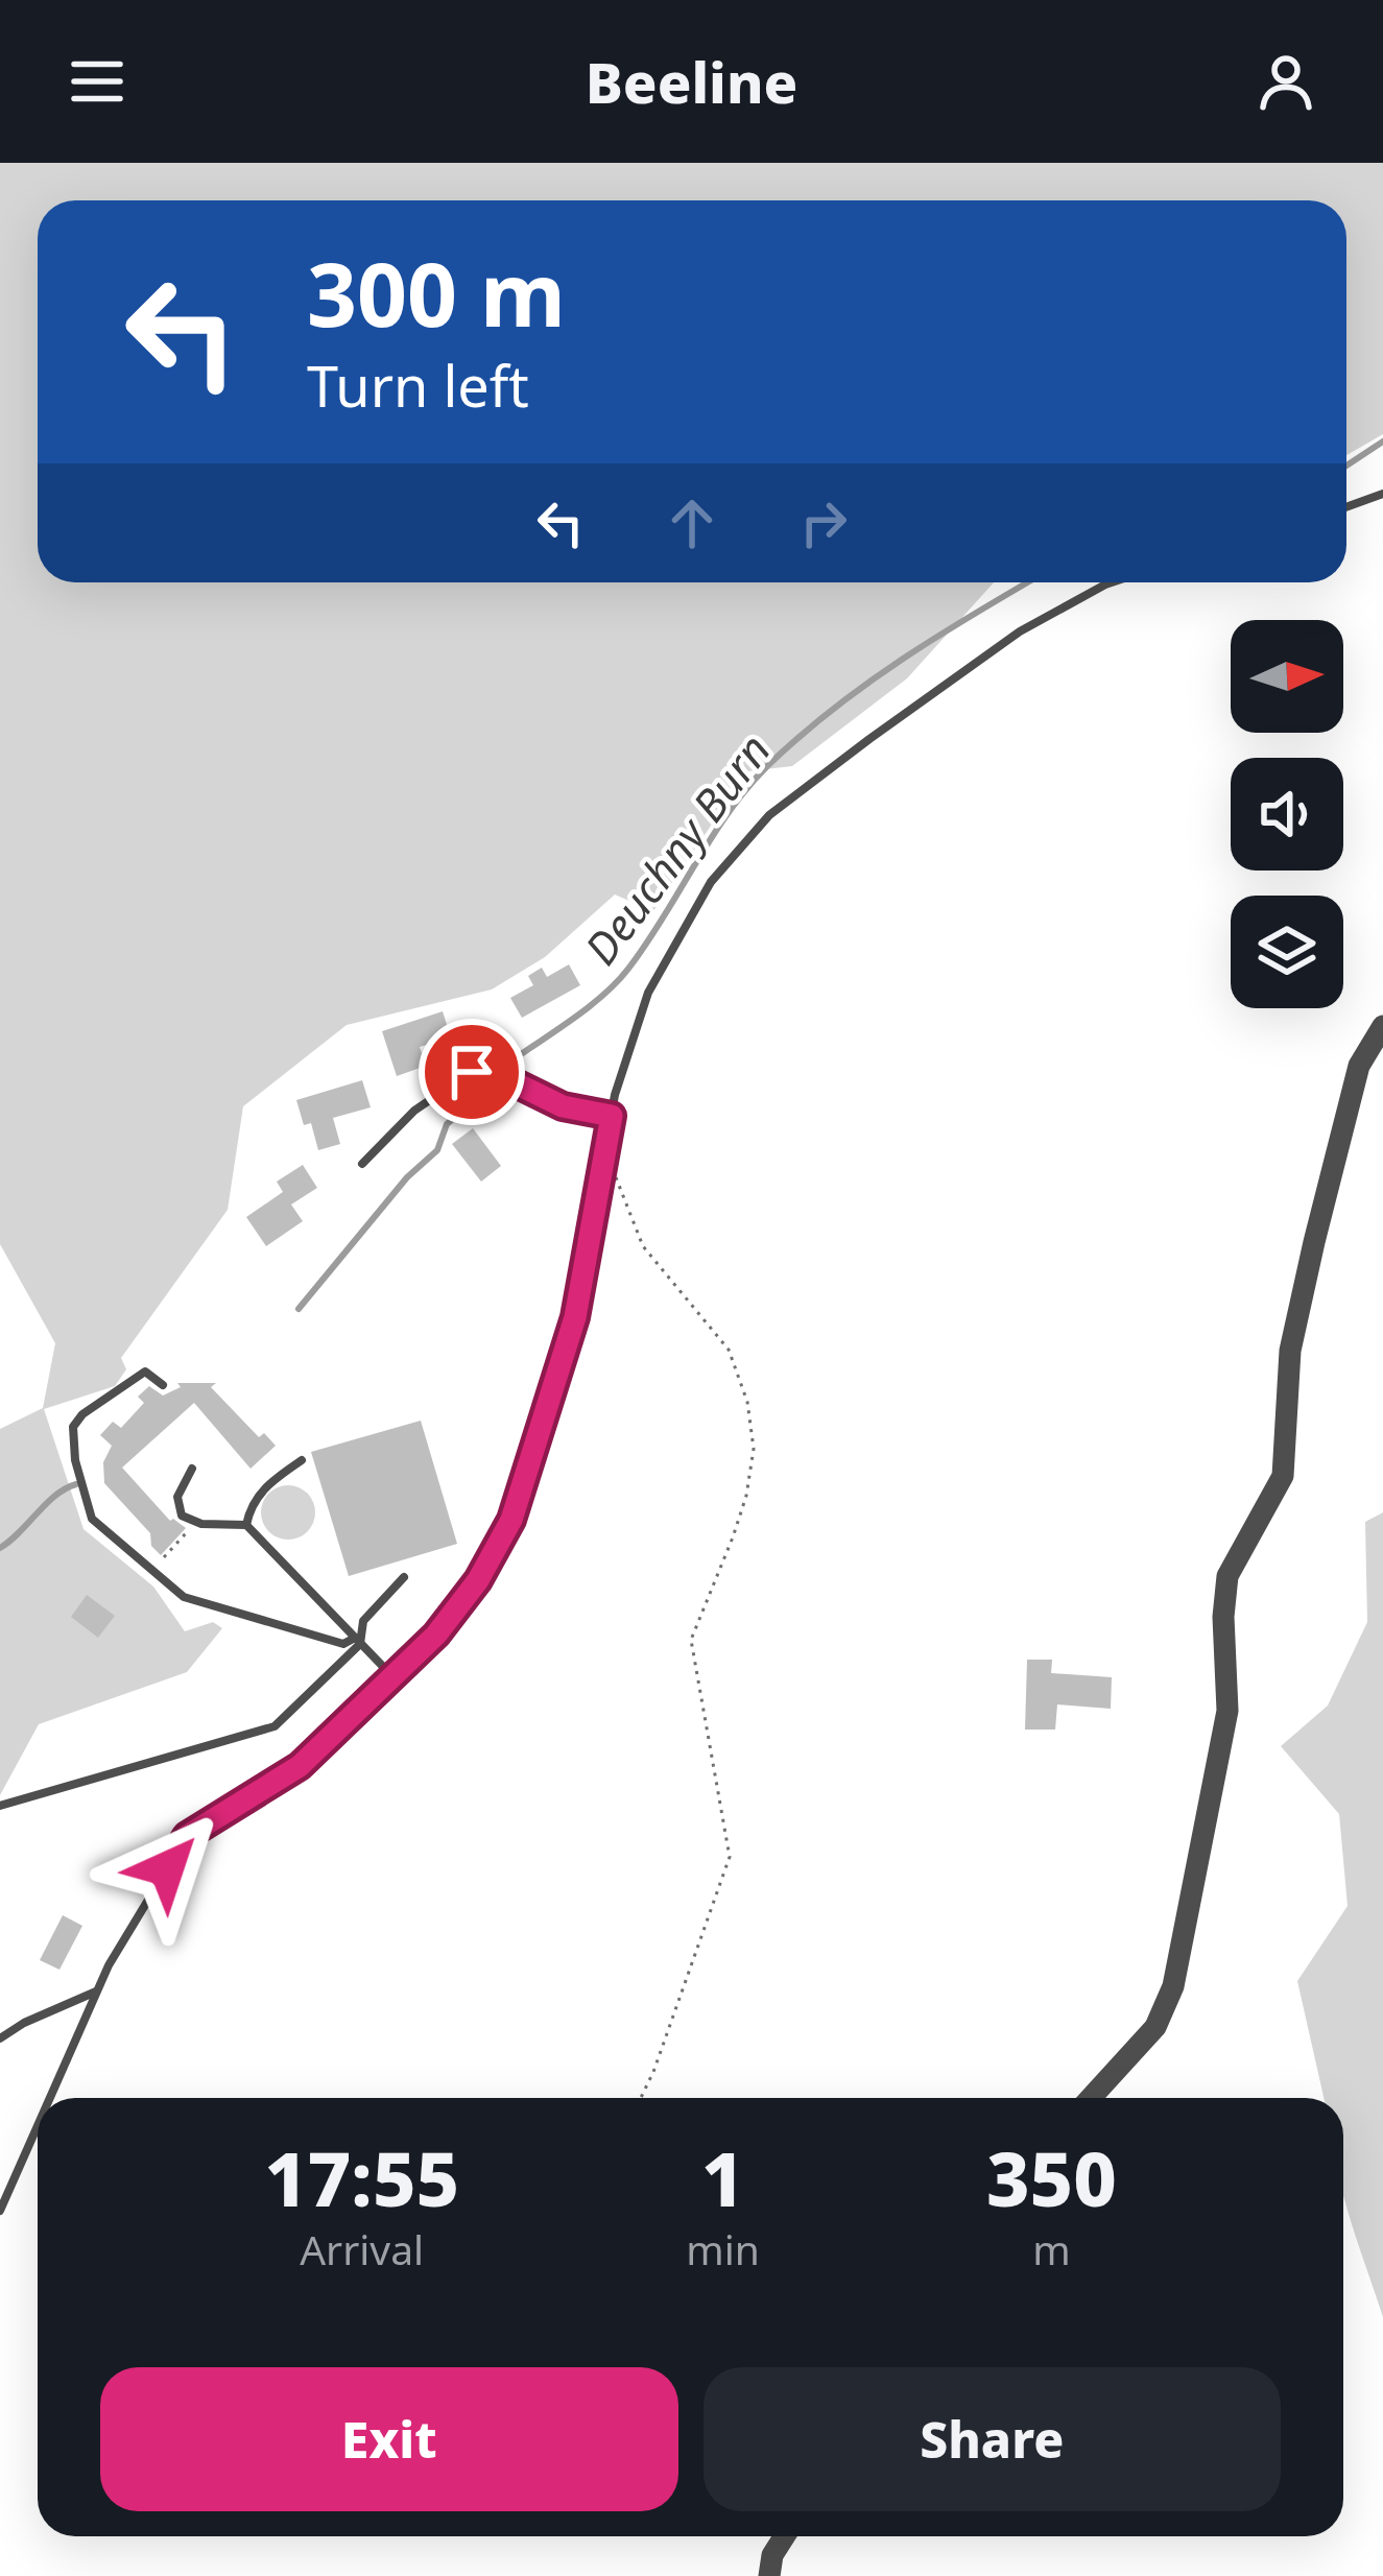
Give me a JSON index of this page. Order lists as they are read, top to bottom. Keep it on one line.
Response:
{"water":["Deuchny Burn"],"north":"right","page":{"header":"Beeline","turn":["300 m","Turn left"],"eta":["17:55","Arrival","1","min","350","m"],"buttons":["Exit","Share"]}}
